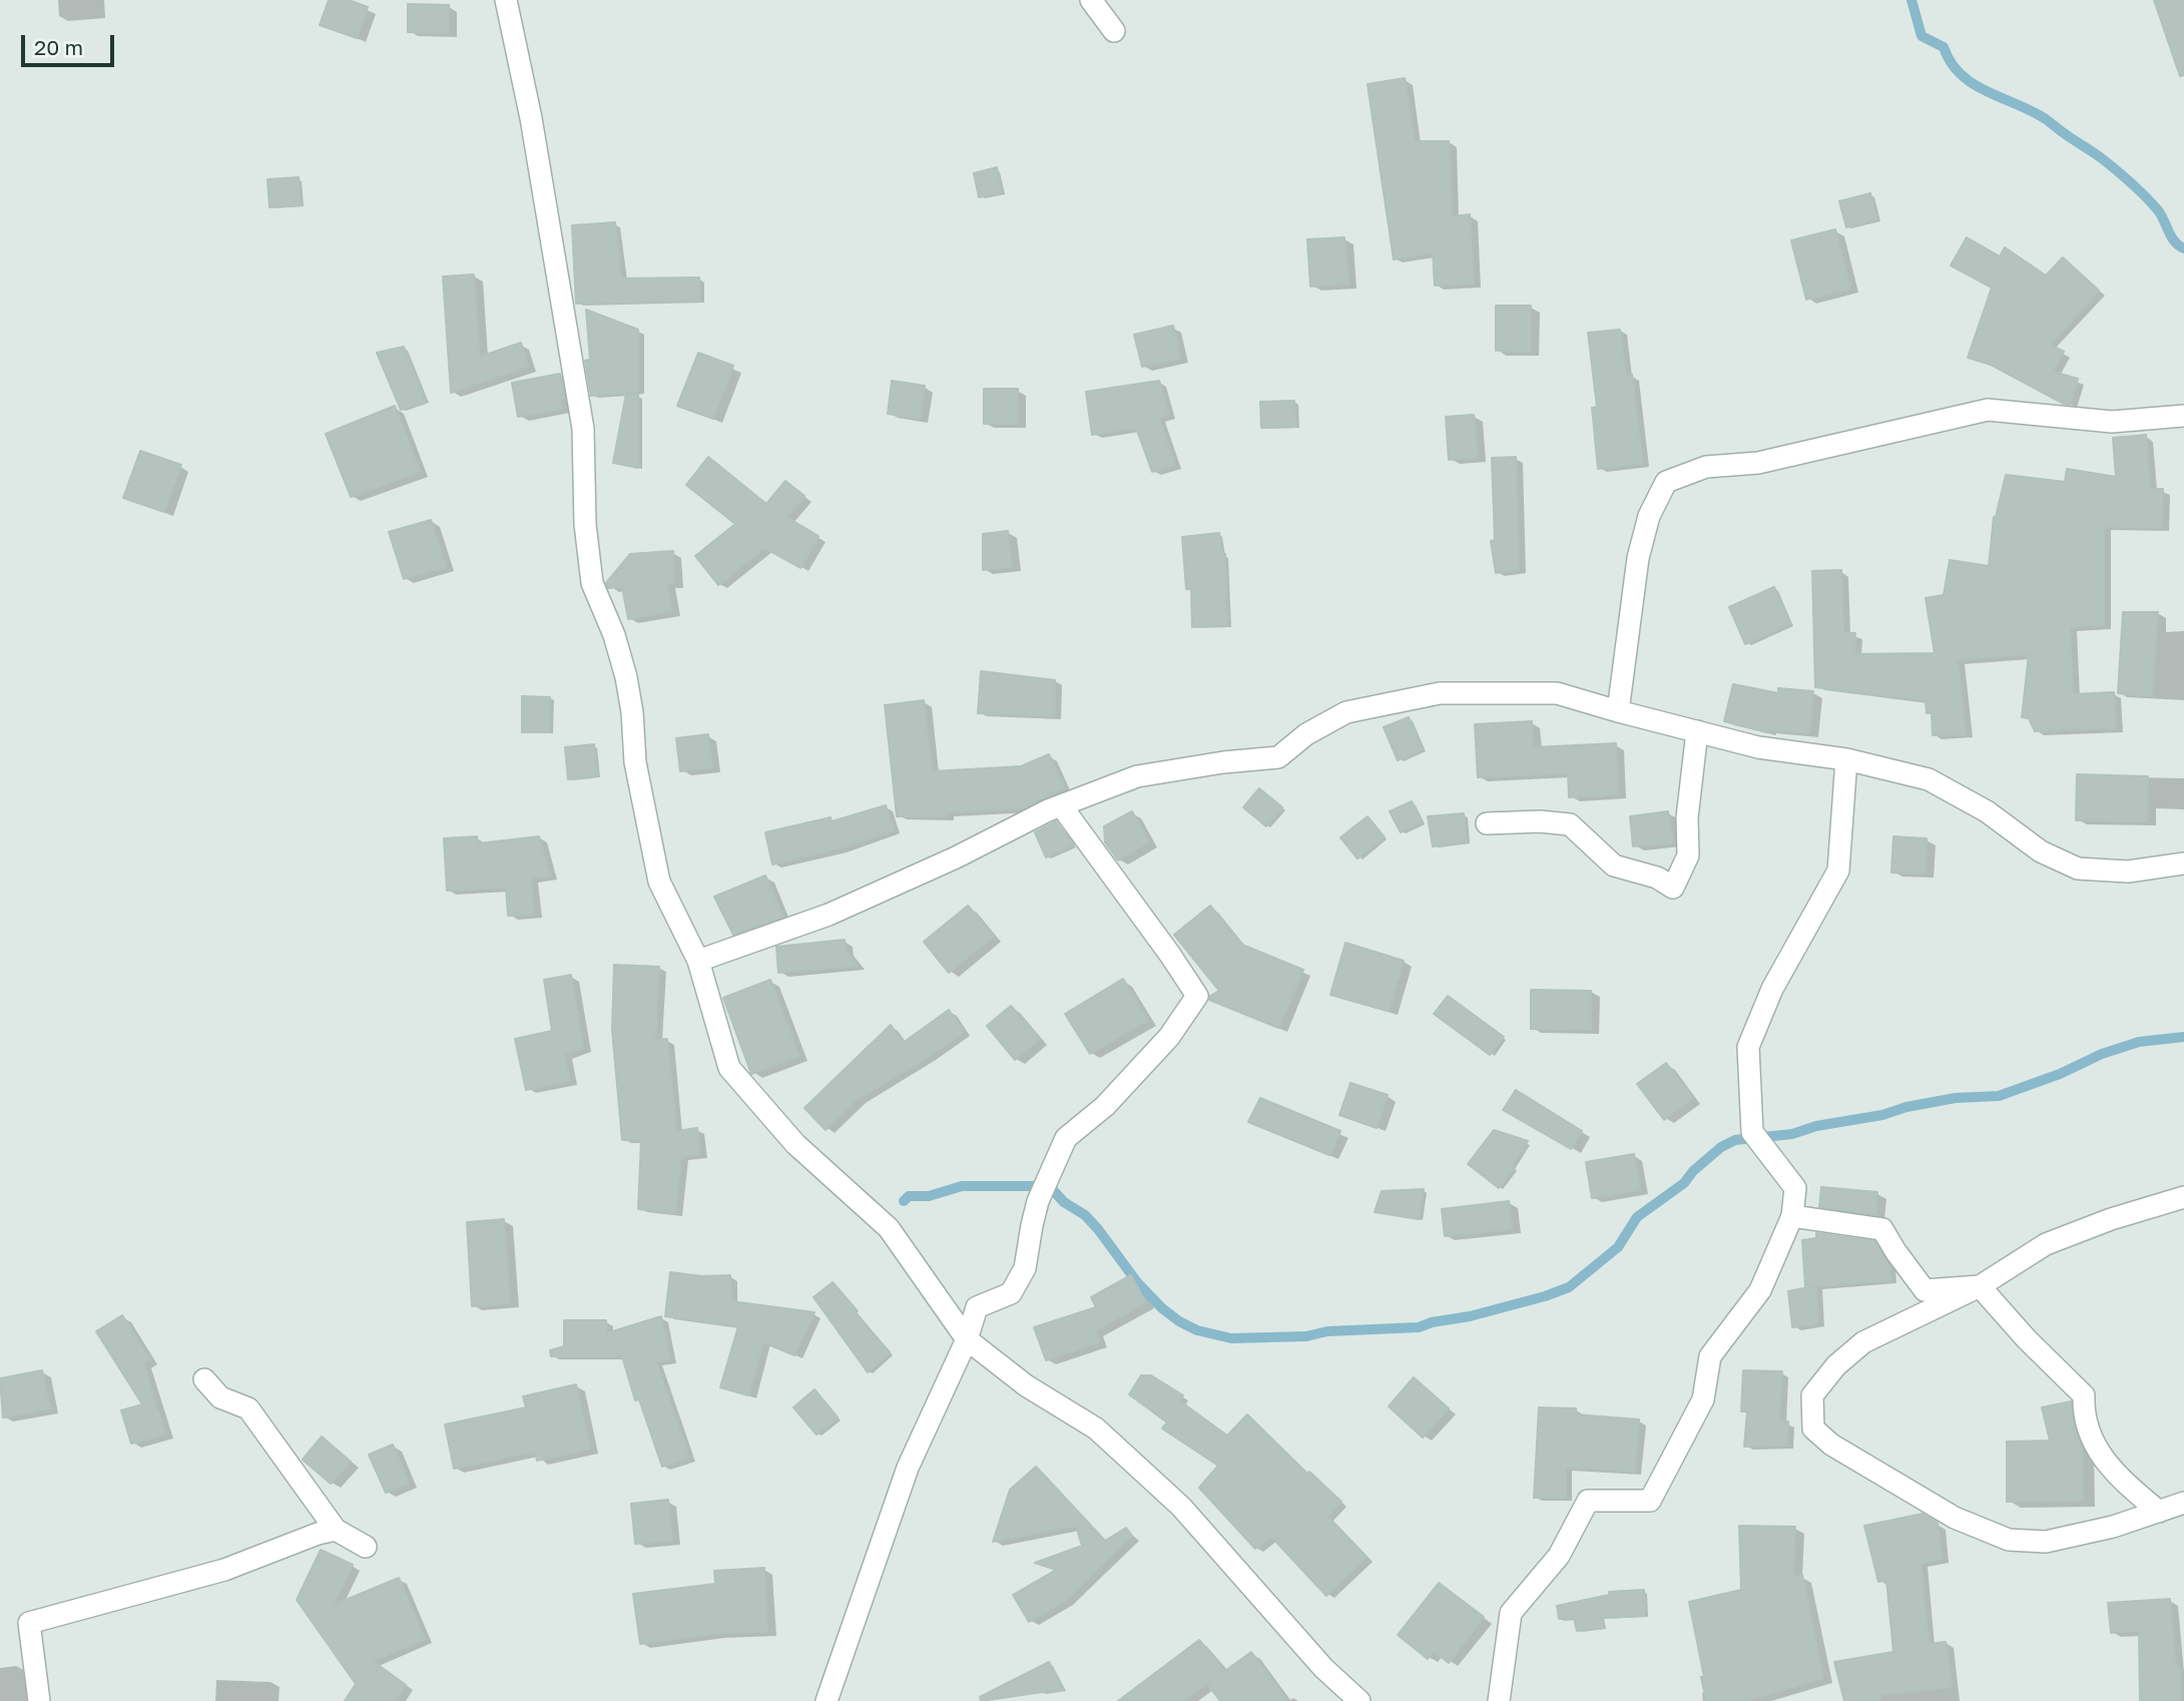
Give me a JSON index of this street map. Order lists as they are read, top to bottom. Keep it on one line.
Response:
{"scale_bar":"20 m"}
